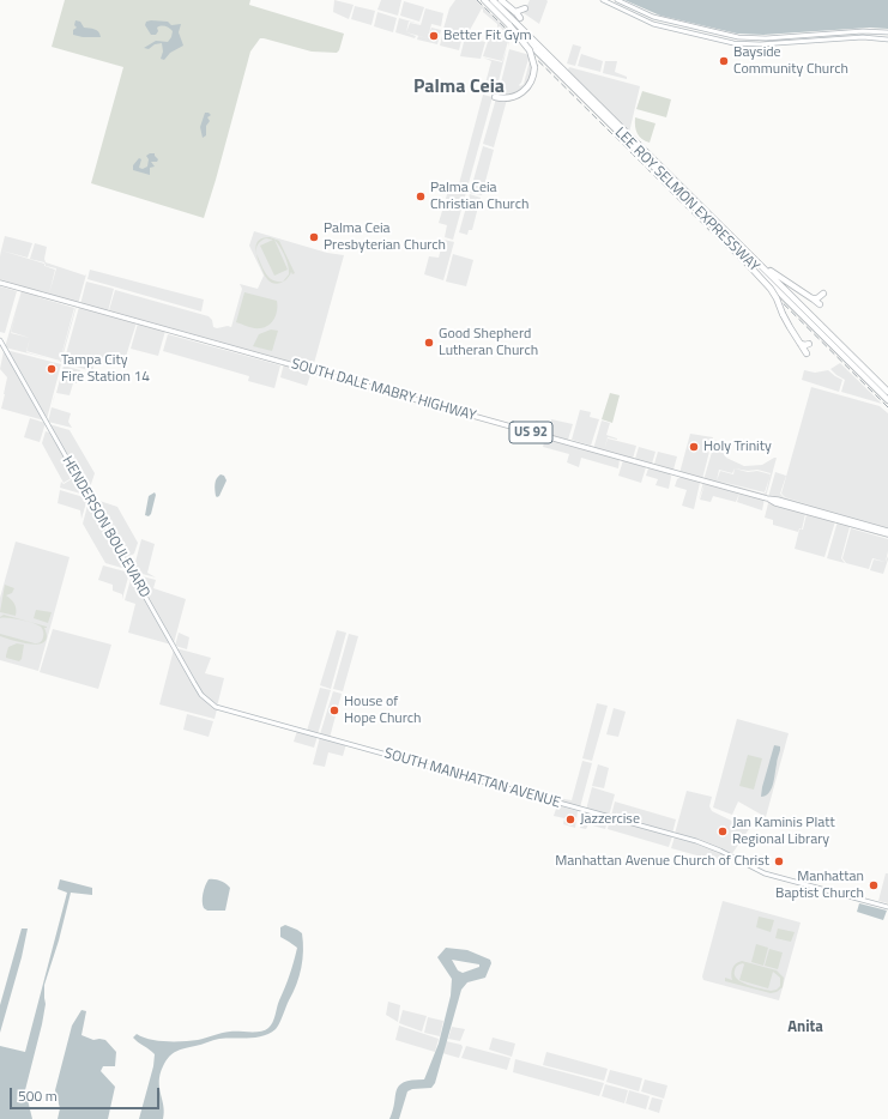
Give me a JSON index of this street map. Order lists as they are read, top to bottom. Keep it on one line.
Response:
{"streets":{"highway":["LEE ROY SELMON EXPRESSWAY"],"main road":["SOUTH DALE MABRY HIGHWAY","US 92","HENDERSON BOULEVARD","SOUTH MANHATTAN AVENUE"]},"crossings":[["HENDERSON BOULEVARD","SOUTH MANHATTAN AVENUE"]],"districts":["Palma Ceia","Anita"],"places":["Better Fit Gym","Bayside Community Church","Palma Ceia Christian Church","Palma Ceia Presbyterian Church","Good Shepherd Lutheran Church","Tampa City Fire Station 14","Holy Trinity","House of Hope Church","Jazzercise","Jan Kaminis Platt Regional Library","Manhattan Avenue Church of Christ","Manhattan Baptist Church"],"scale_bar":"500 m"}
